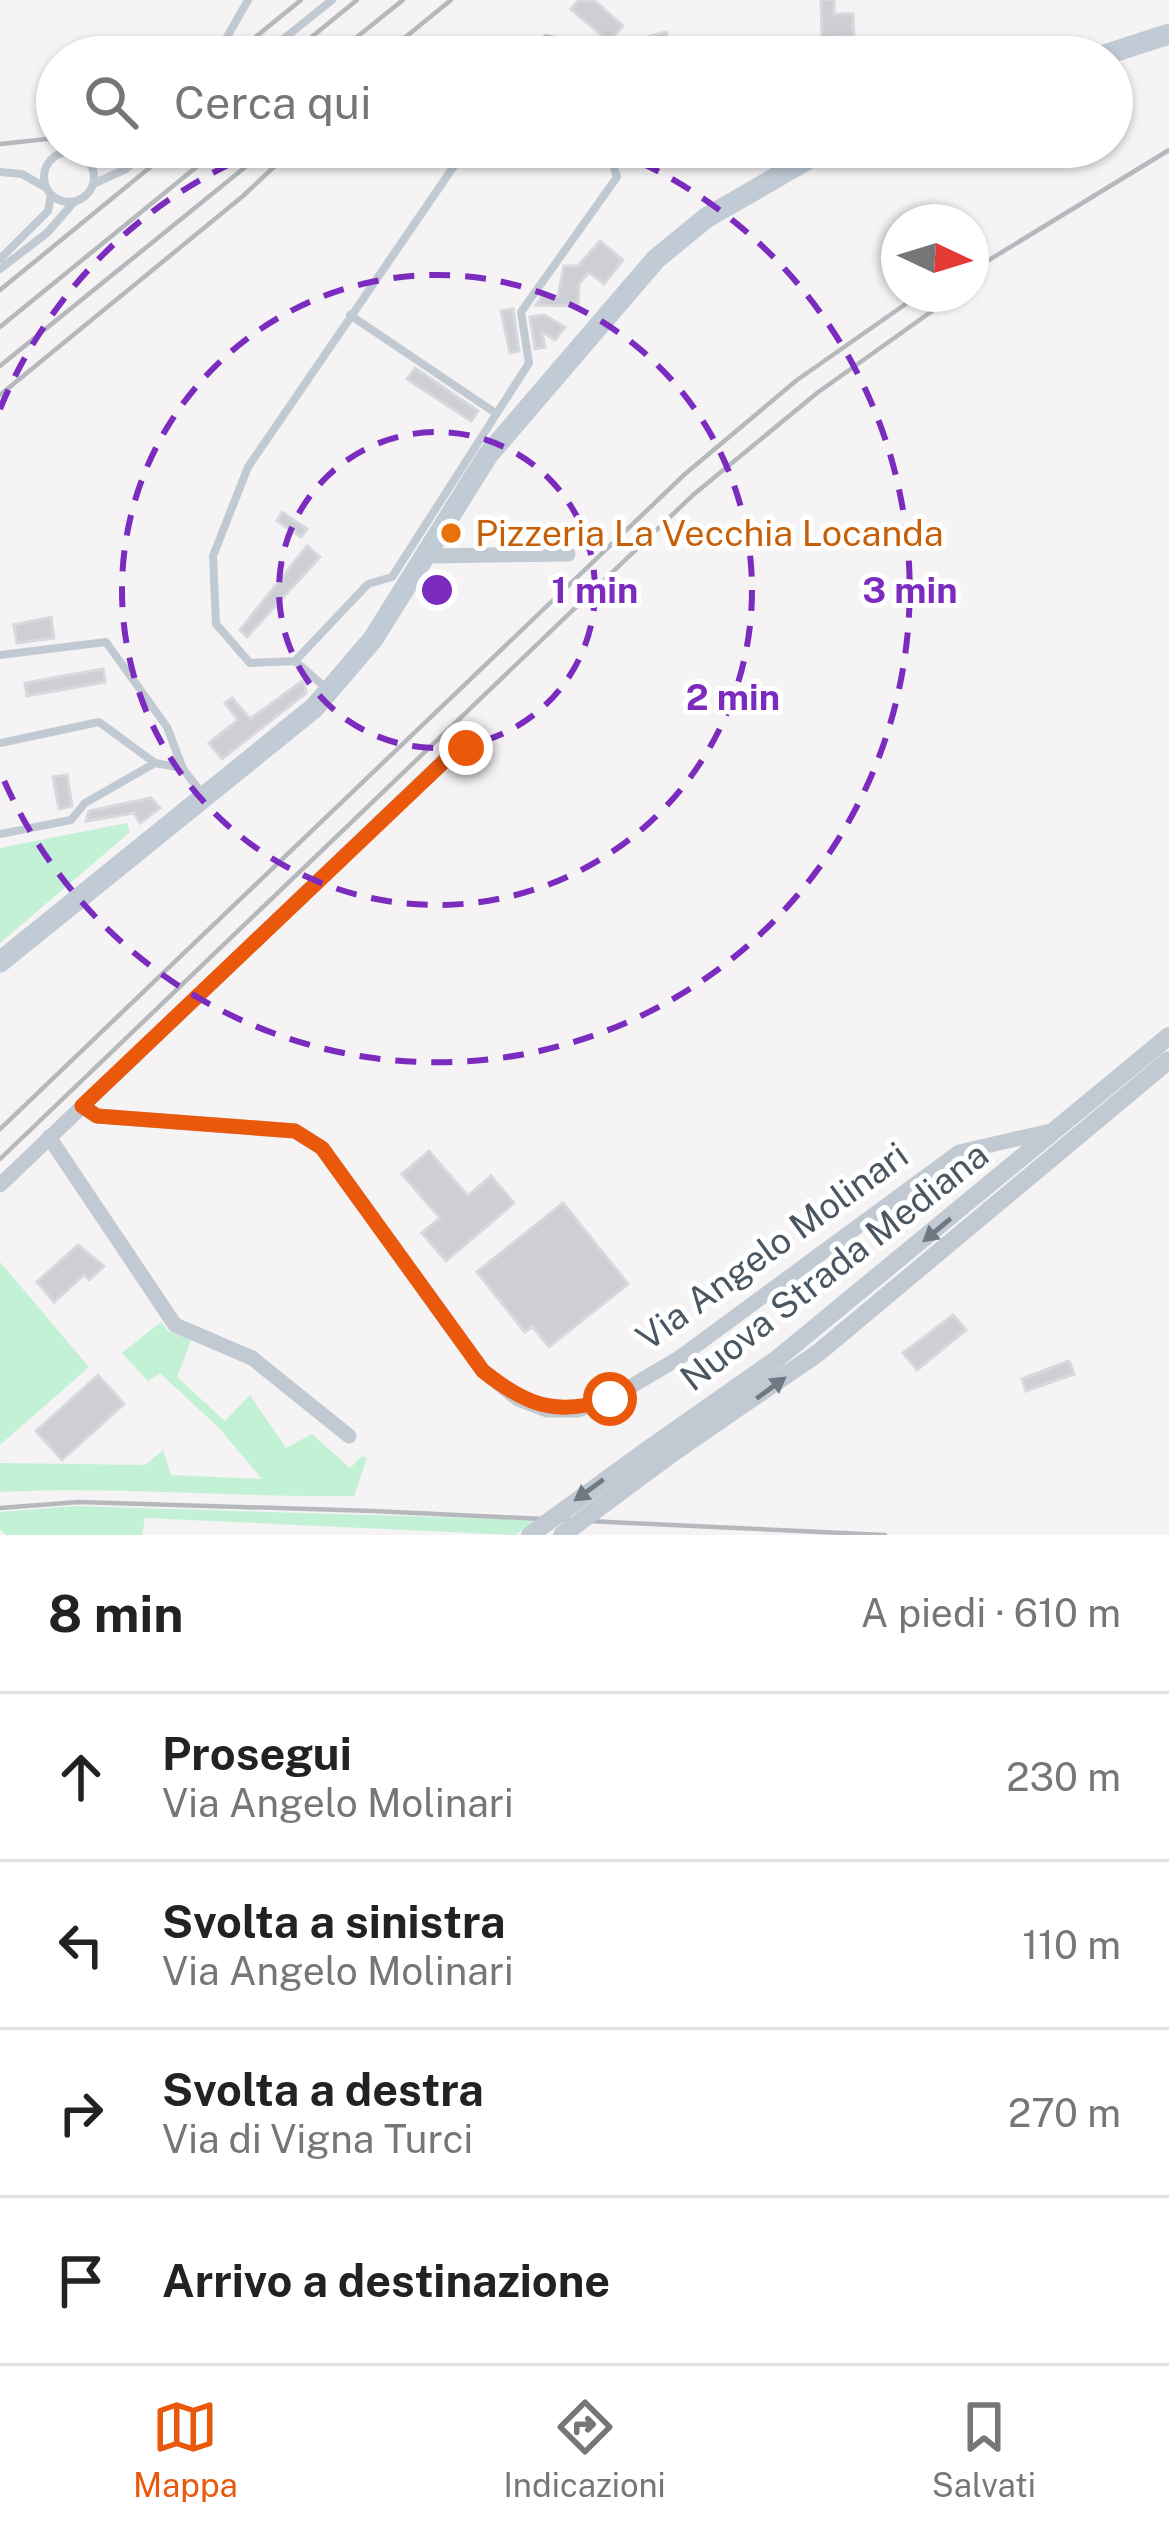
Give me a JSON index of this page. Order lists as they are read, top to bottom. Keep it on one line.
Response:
{"streets":{"street":["Via Angelo Molinari","Nuova Strada Mediana"]},"crossings":[["Via Angelo Molinari","Nuova Strada Mediana"]],"places":["Pizzeria La Vecchia Locanda"],"north":"right","page":{"search":"Cerca qui","heading":["8 min","A piedi · 610 m"],"list":[["Prosegui","Via Angelo Molinari","230 m"],["Svolta a sinistra","Via Angelo Molinari","110 m"],["Svolta a destra","Via di Vigna Turci","270 m"],"Arrivo a destinazione"],"nav":["Mappa","Indicazioni","Salvati"]},"rings":["1 min","3 min","2 min"]}
